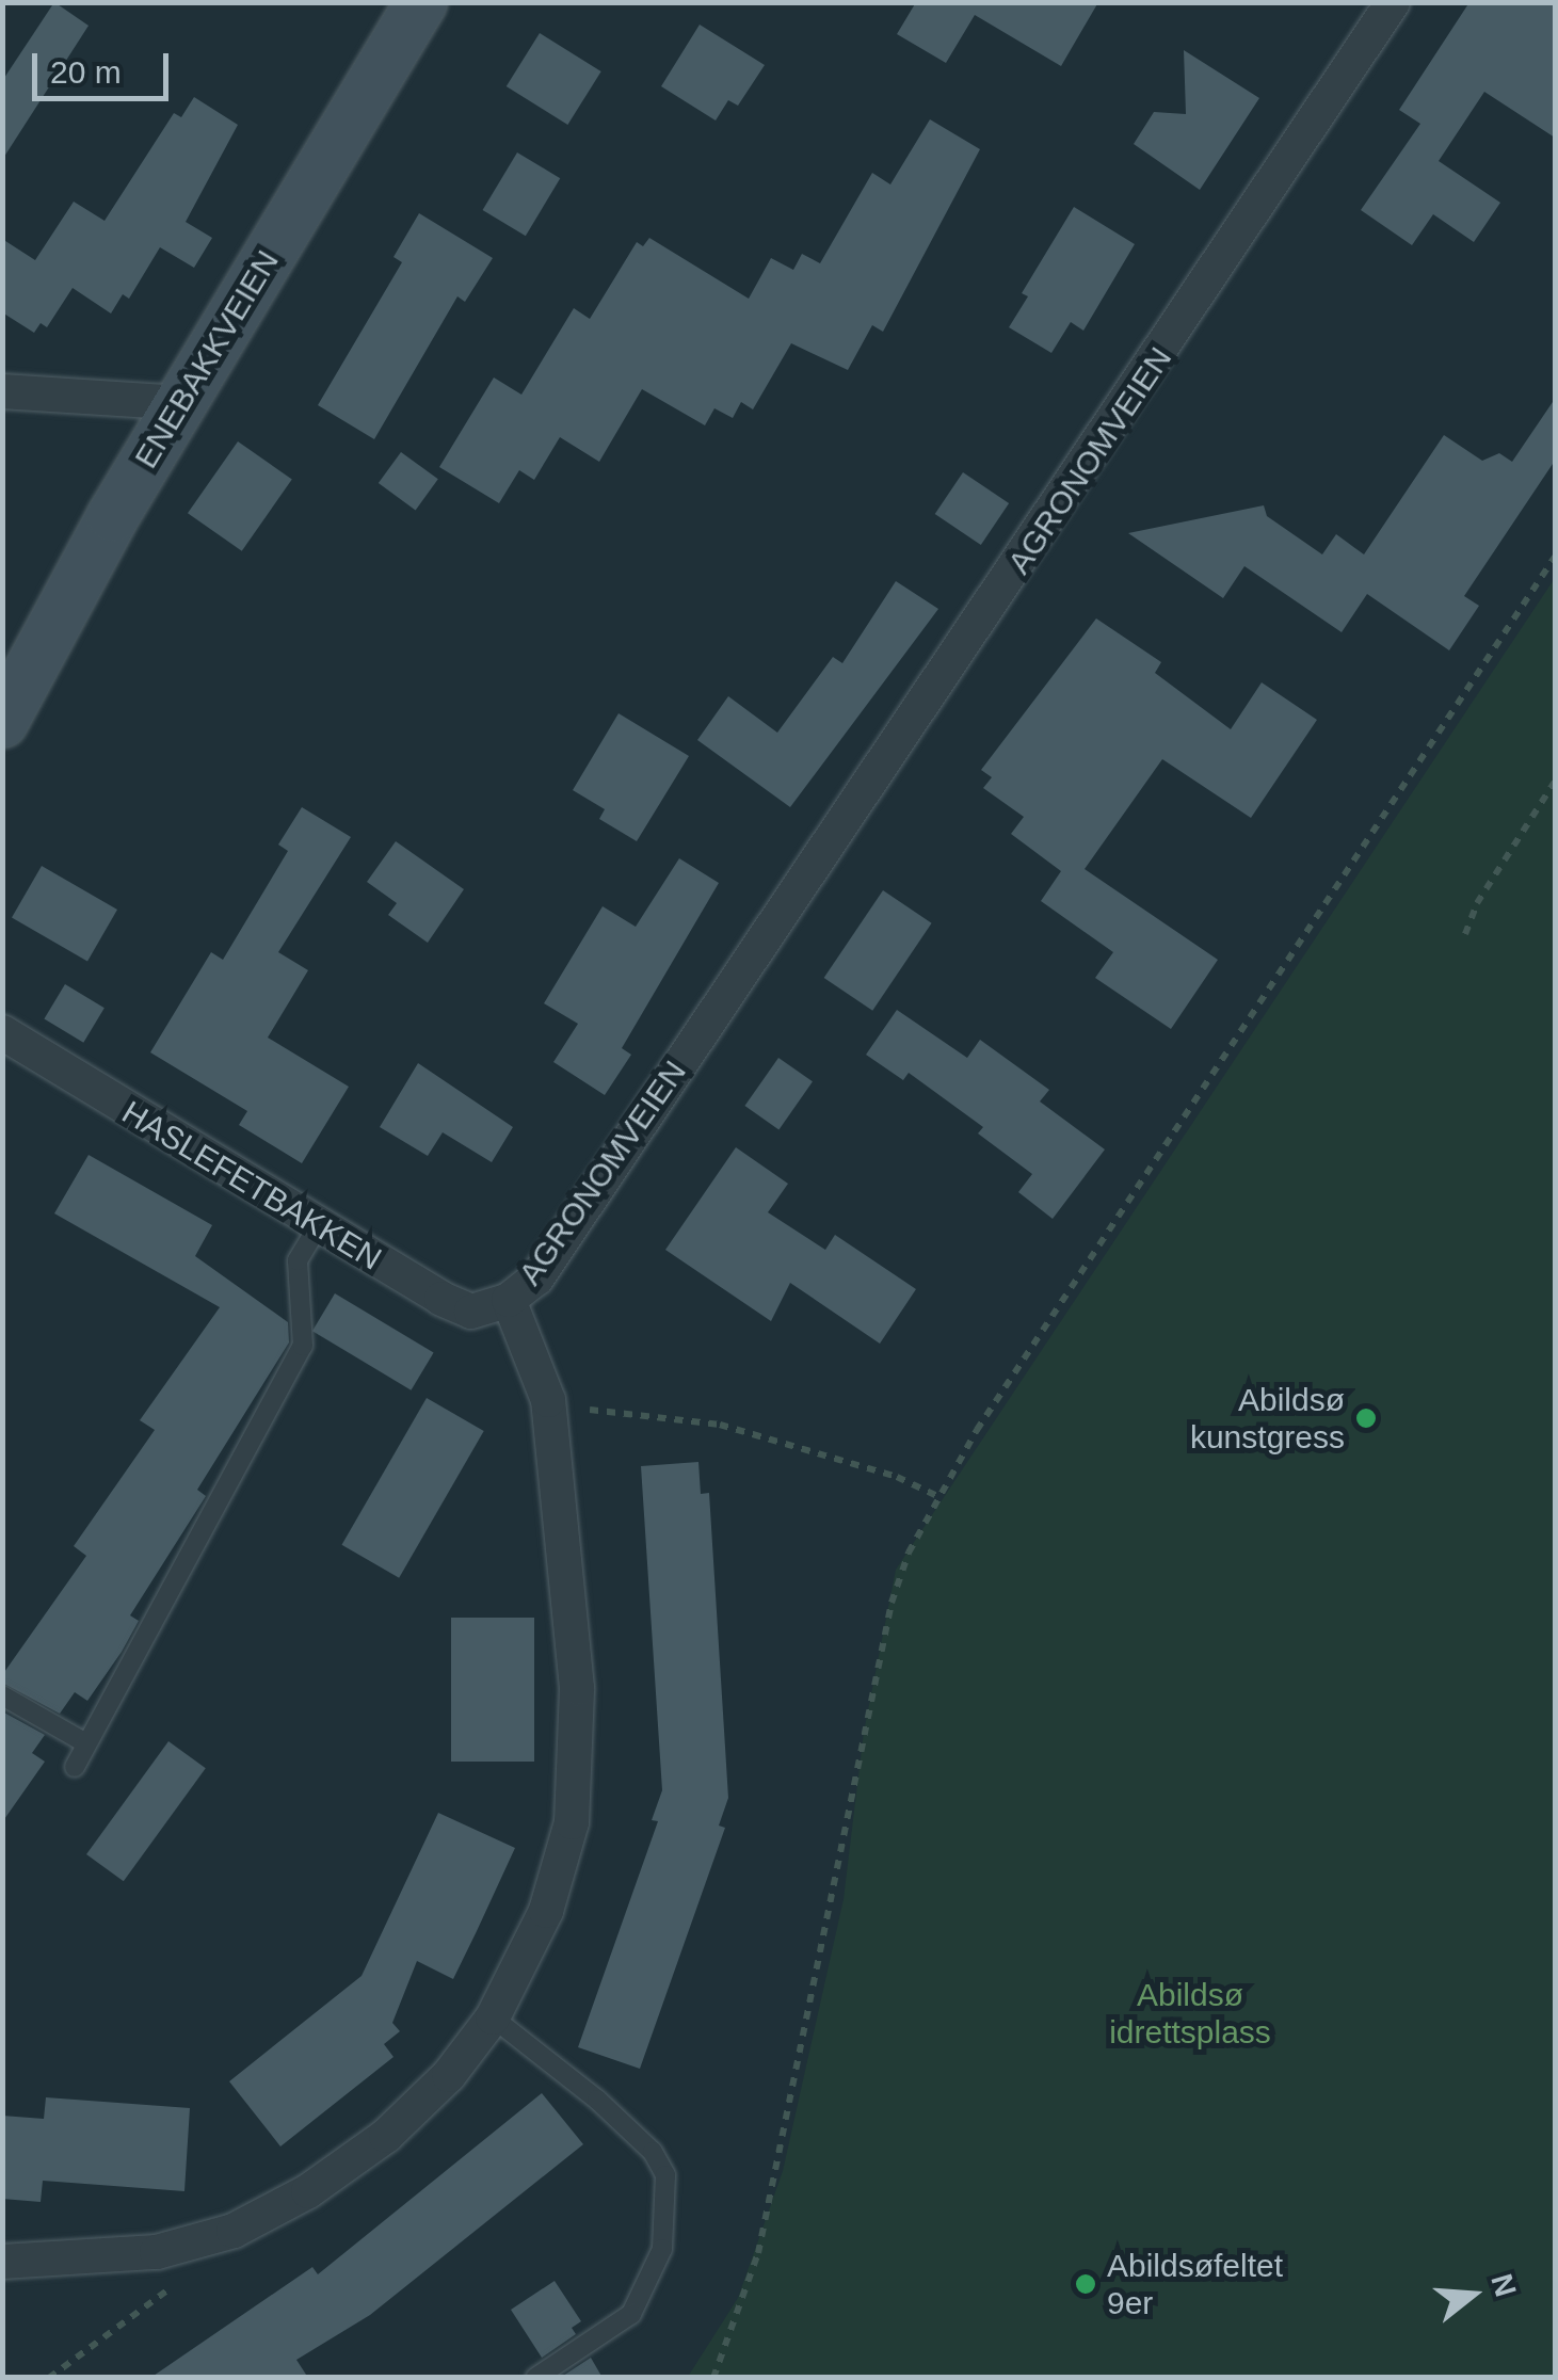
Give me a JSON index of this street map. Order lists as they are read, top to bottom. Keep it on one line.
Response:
{"streets":{"main road":["ENEBAKKVEIEN"],"street":["AGRONOMVEIEN","HASLEFETBAKKEN"]},"crossings":[["AGRONOMVEIEN","HASLEFETBAKKEN"]],"parks":["Abildsø idrettsplass"],"places":["Abildsø kunstgress","Abildsøfeltet 9er"],"scale_bar":"20 m","north":"right"}
